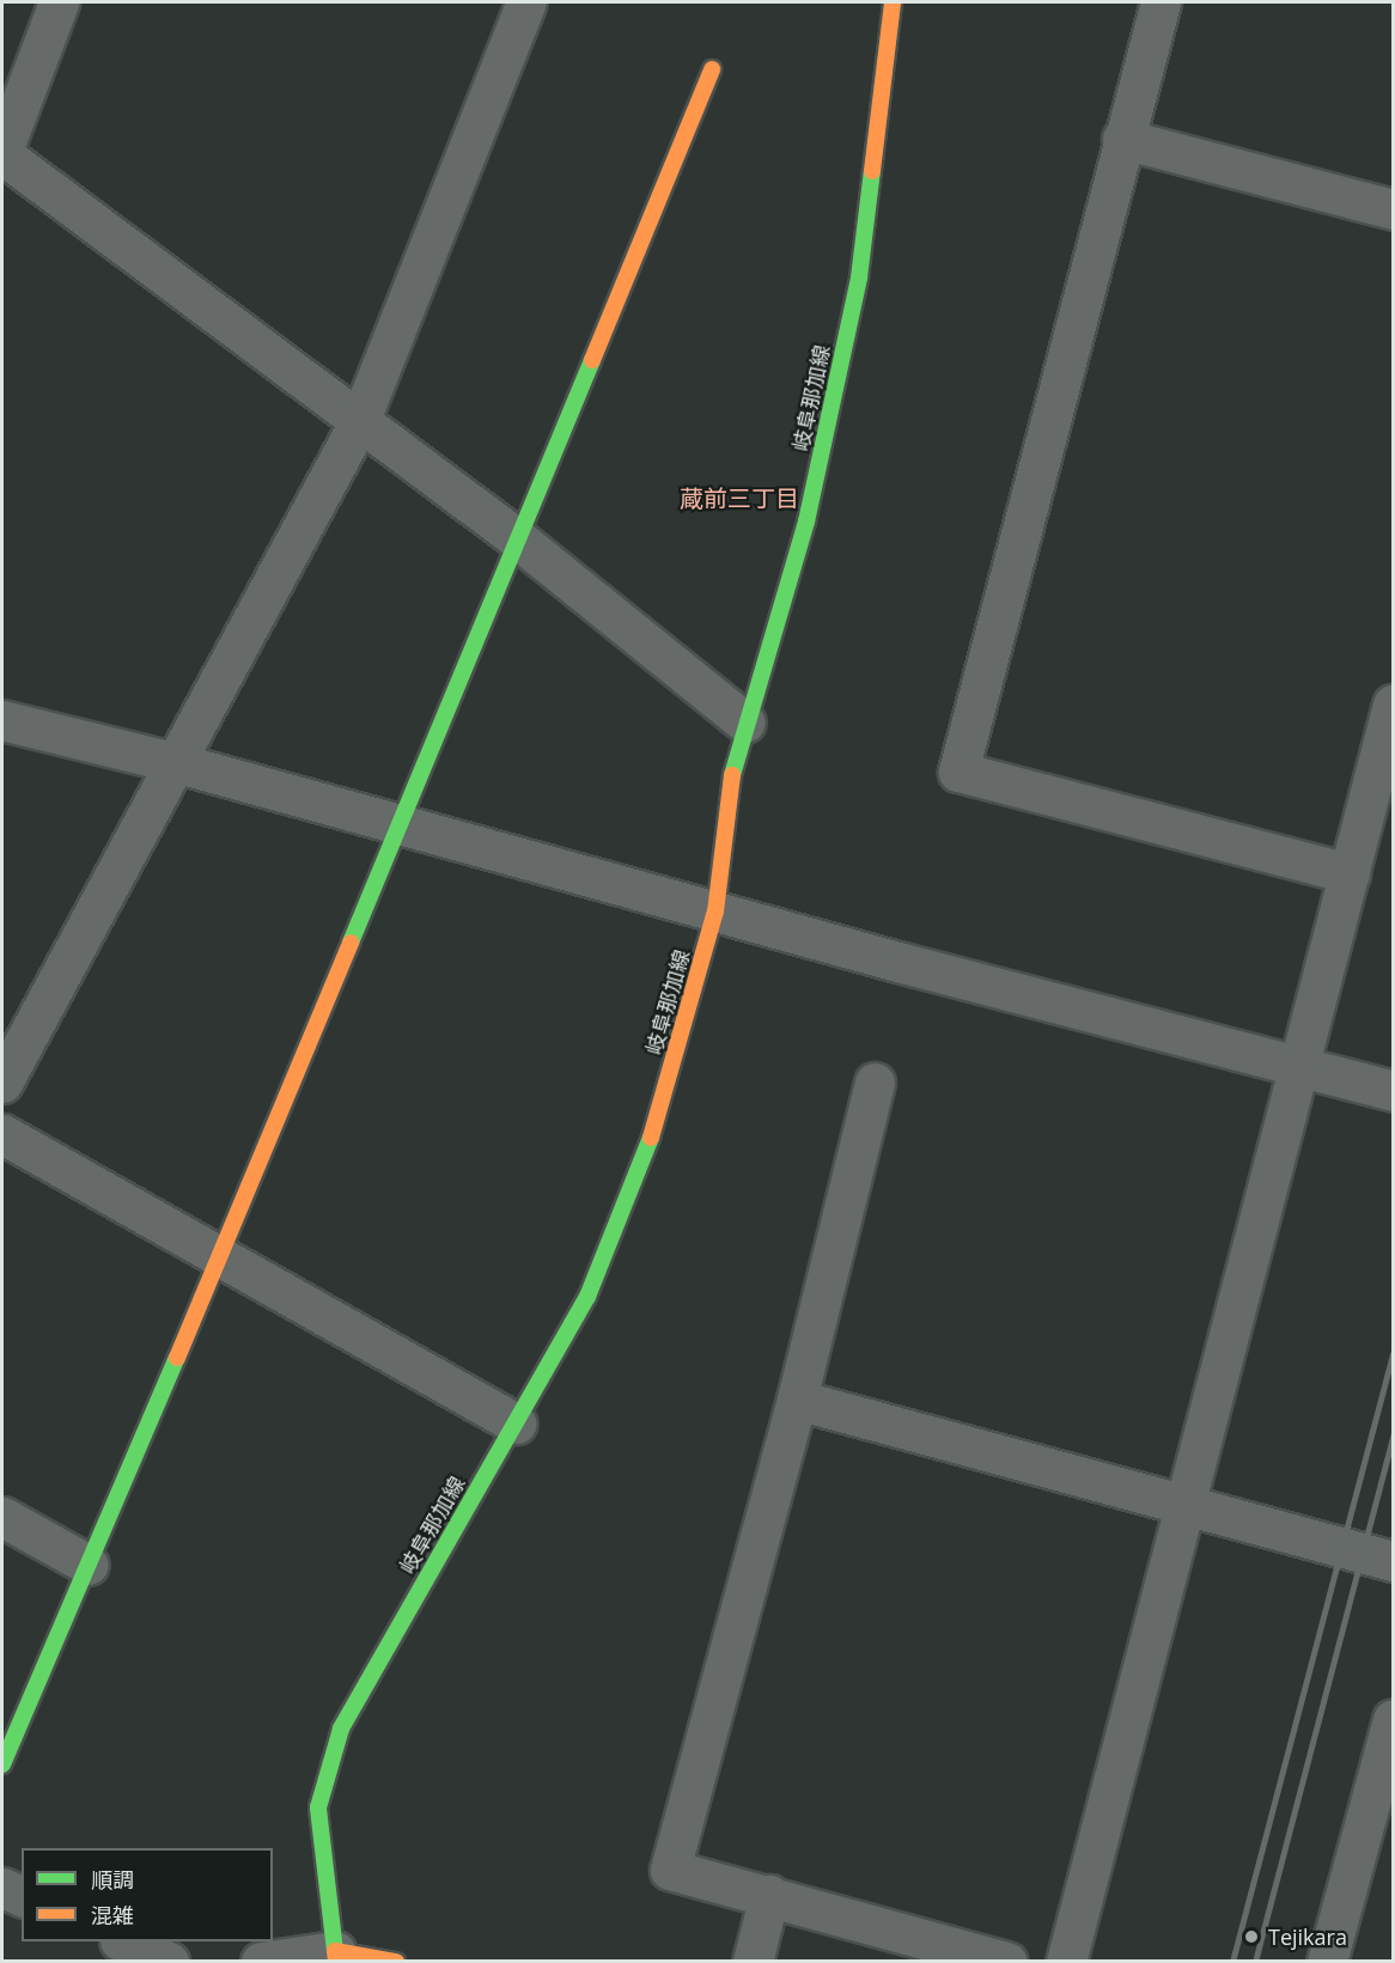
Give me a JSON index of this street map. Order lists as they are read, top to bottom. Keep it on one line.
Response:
{"streets":{"main road":["岐阜那加線"]},"districts":["蔵前三丁目"],"places":["Tejikara"],"legend":["順調","混雑"]}
